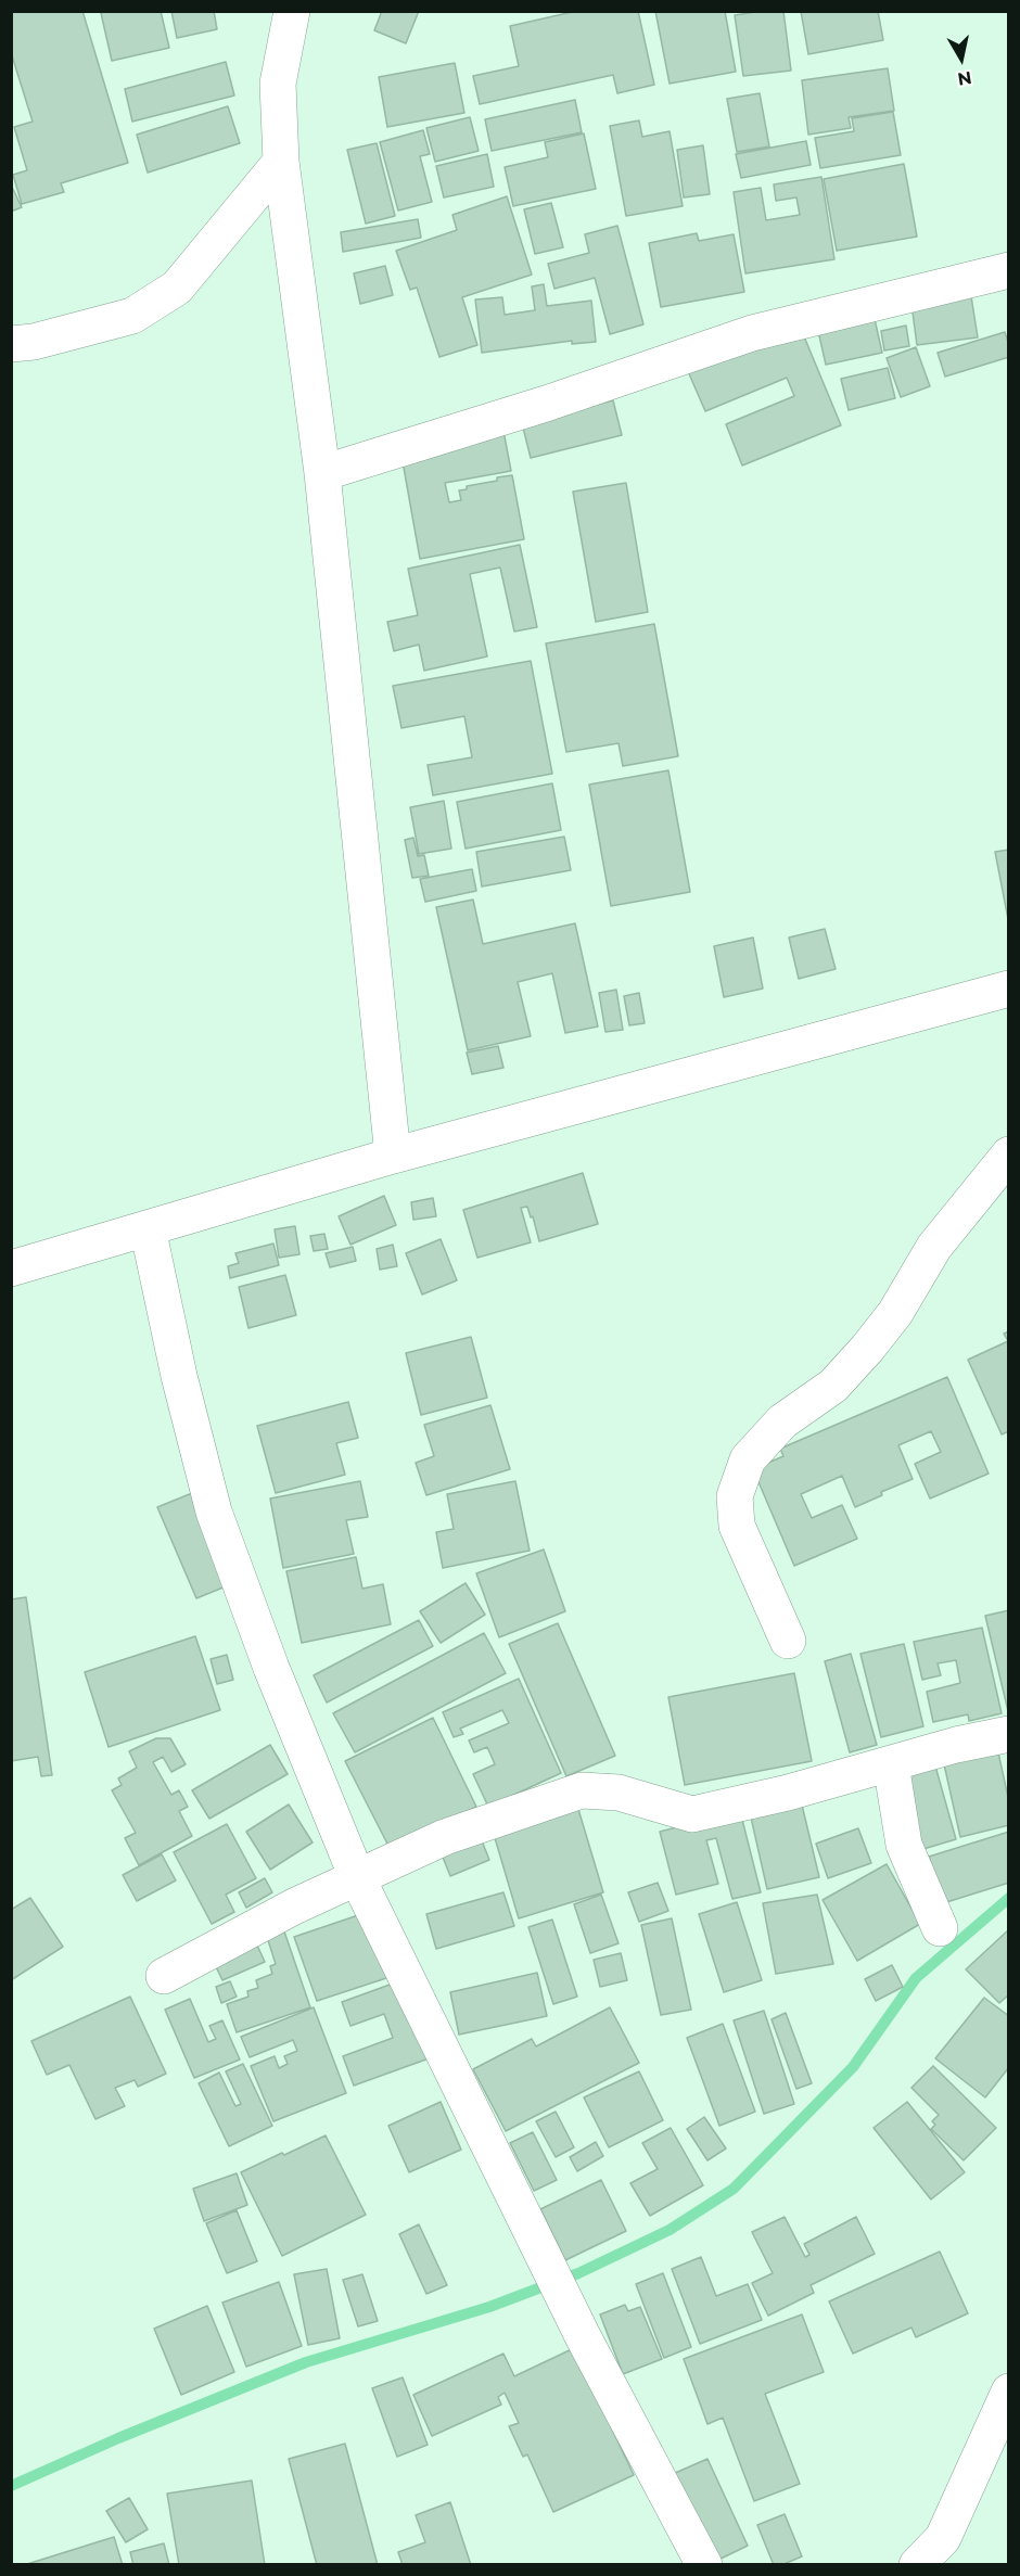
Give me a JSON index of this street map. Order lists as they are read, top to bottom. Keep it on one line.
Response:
{"north":"bottom"}
